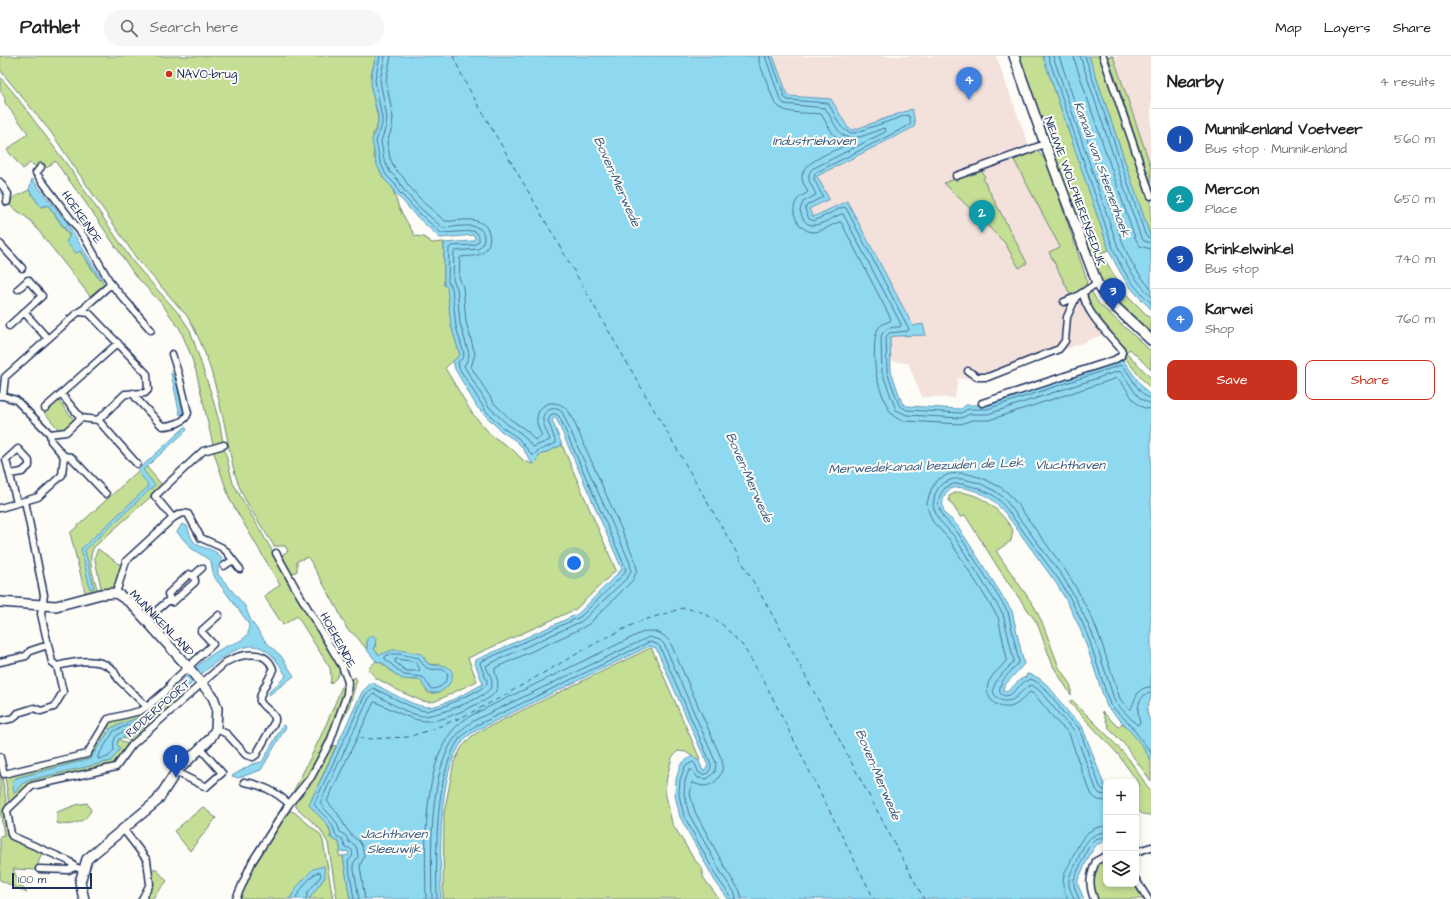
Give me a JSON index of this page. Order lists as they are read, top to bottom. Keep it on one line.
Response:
{"streets":{"street":["NIEUWE WOLPHERENSEDIJK","HOEKEINDE","MUNNIKENLAND","RIDDERPOORT"]},"crossings":[["MUNNIKENLAND","RIDDERPOORT"]],"water":["Industriehaven","Kanaal van Steenenhoek","Boven-Merwede","Vluchthaven","Merwedekanaal bezuiden de Lek","Jachthaven Sleeuwijk"],"places":["NAVO-brug"],"scale_bar":"100 m","page":{"header":"Pathlet","search":"Search here","nav":["Map","Layers","Share"],"heading":["Nearby","4 results"],"pins":["4","2","3","1"],"list":[{"mark":"1","name":"Munnikenland Voetveer","note":"Bus stop · Munnikenland","value":"560 m"},{"mark":"2","name":"Mercon","note":"Place","value":"650 m"},{"mark":"3","name":"Krinkelwinkel","note":"Bus stop","value":"740 m"},{"mark":"4","name":"Karwei","note":"Shop","value":"760 m"}],"buttons":["Save","Share"],"map_buttons":["+","−"],"scale":"100 m"}}
